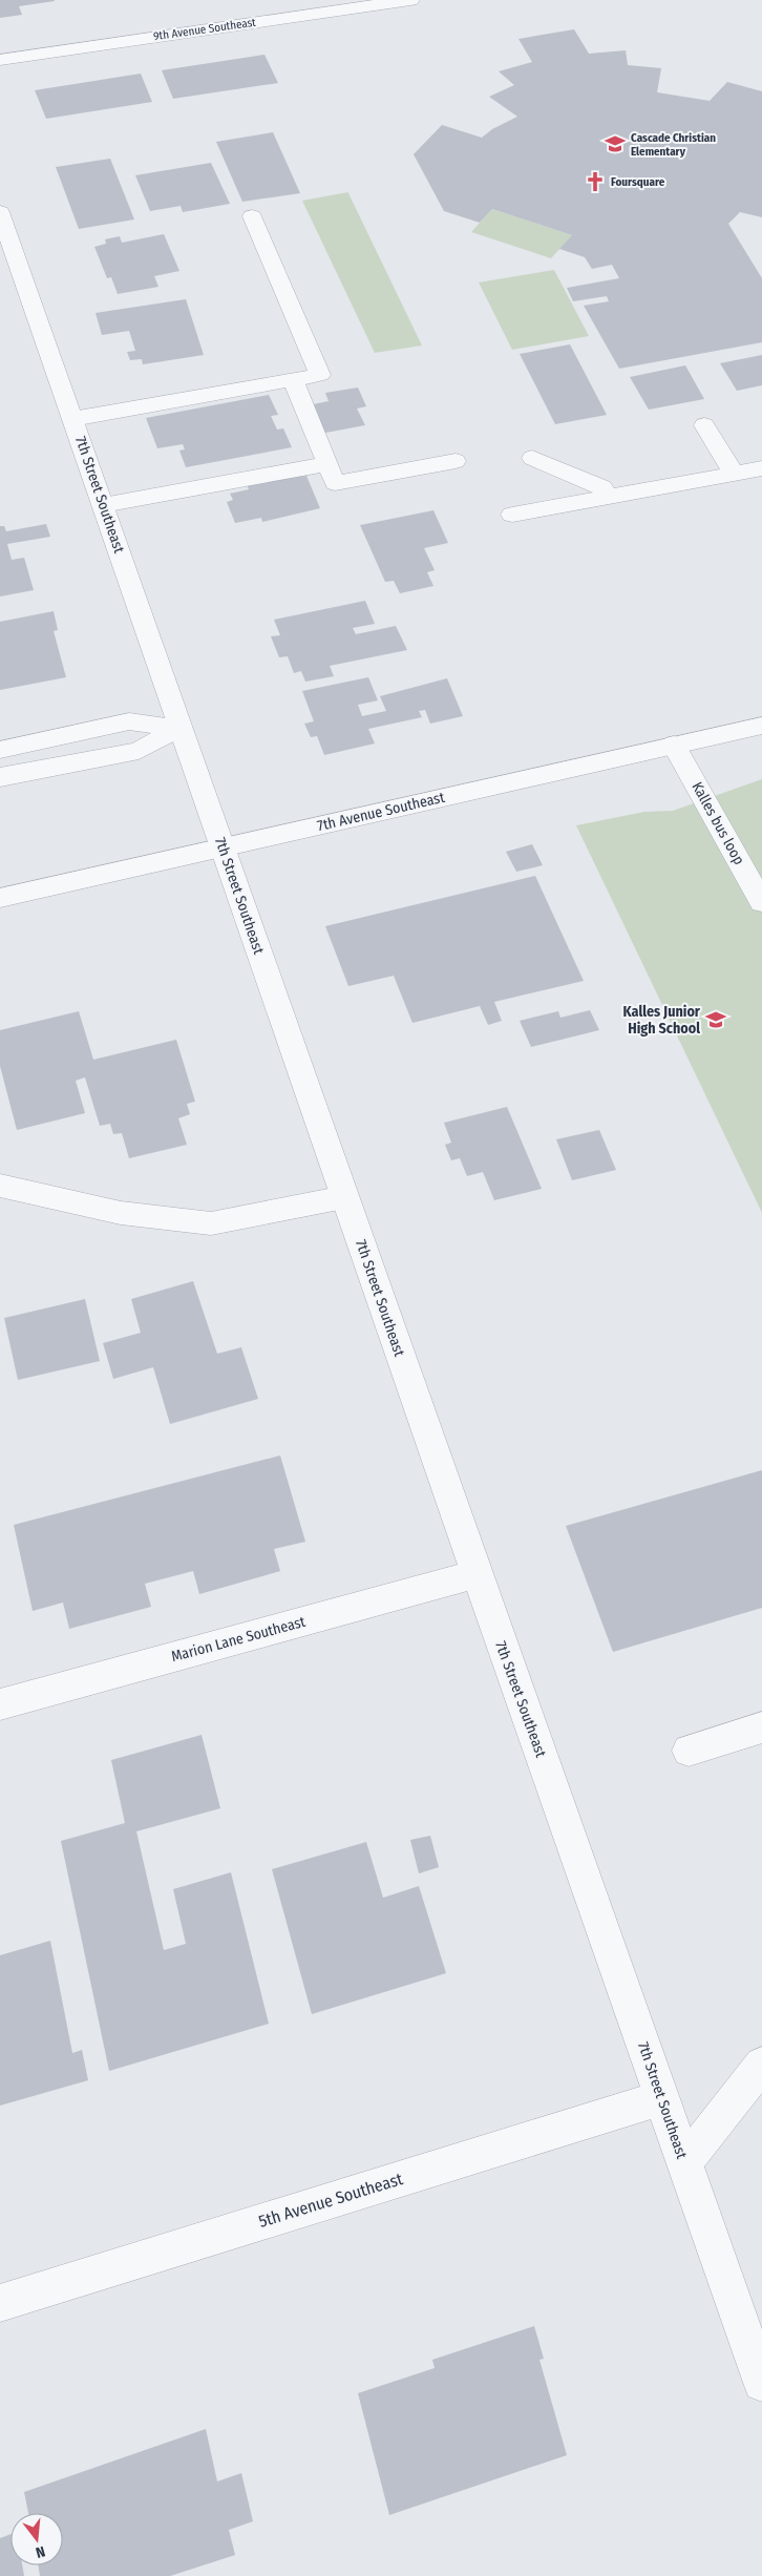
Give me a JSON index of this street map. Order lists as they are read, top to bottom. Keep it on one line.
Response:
{"streets":{"street":["9th Avenue Southeast","7th Street Southeast","7th Avenue Southeast","Kalles bus loop","Marion Lane Southeast","5th Avenue Southeast"]},"crossings":[["7th Street Southeast","7th Avenue Southeast"],["7th Street Southeast","Marion Lane Southeast"],["7th Street Southeast","5th Avenue Southeast"],["7th Avenue Southeast","Kalles bus loop"]],"places":{"school or university":["Cascade Christian Elementary","Kalles Junior High School"],"church":["Foursquare"]},"north":"bottom"}
